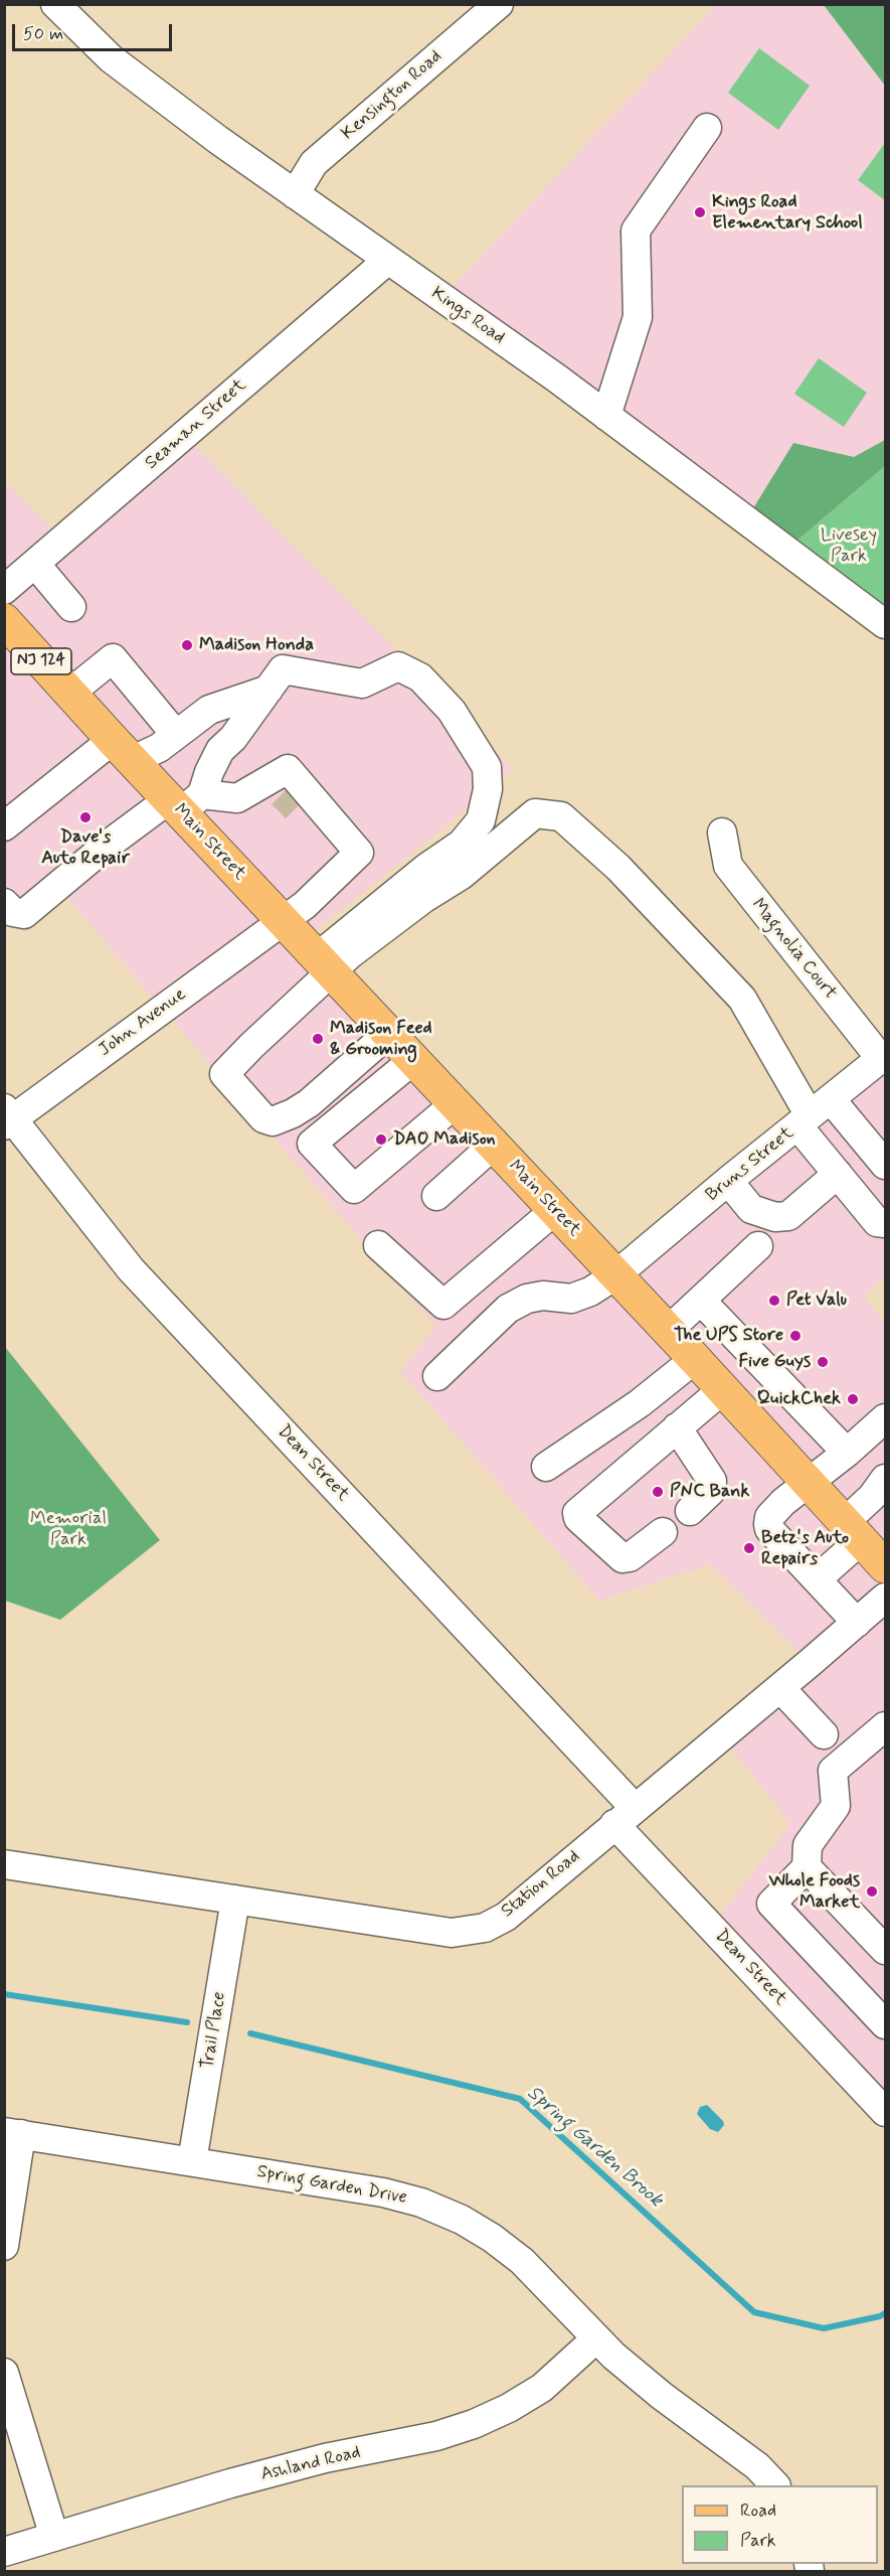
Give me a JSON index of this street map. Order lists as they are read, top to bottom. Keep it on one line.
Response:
{"streets":{"main road":["NJ 124","Main Street"],"street":["Kensington Road","Kings Road","Seaman Street","Magnolia Court","John Avenue","Bruns Street","Dean Street","Station Road","Trail Place","Spring Garden Drive","Ashland Road"]},"crossings":[["Kensington Road","Kings Road"],["Kings Road","Seaman Street"],["Main Street","John Avenue"],["Main Street","Bruns Street"],["Magnolia Court","Bruns Street"],["John Avenue","Dean Street"],["Dean Street","Station Road"],["Station Road","Trail Place"],["Trail Place","Spring Garden Drive"],["Spring Garden Drive","Ashland Road"]],"water":["Spring Garden Brook"],"parks":["Livesey Park","Memorial Park"],"places":["Kings Road Elementary School","Madison Honda","Dave's Auto Repair","Madison Feed & Grooming","DAO Madison","Pet Valu","The UPS Store","Five Guys","QuickChek","PNC Bank","Betz's Auto Repairs","Whole Foods Market"],"legend":["Road","Park"],"scale_bar":"50 m"}
